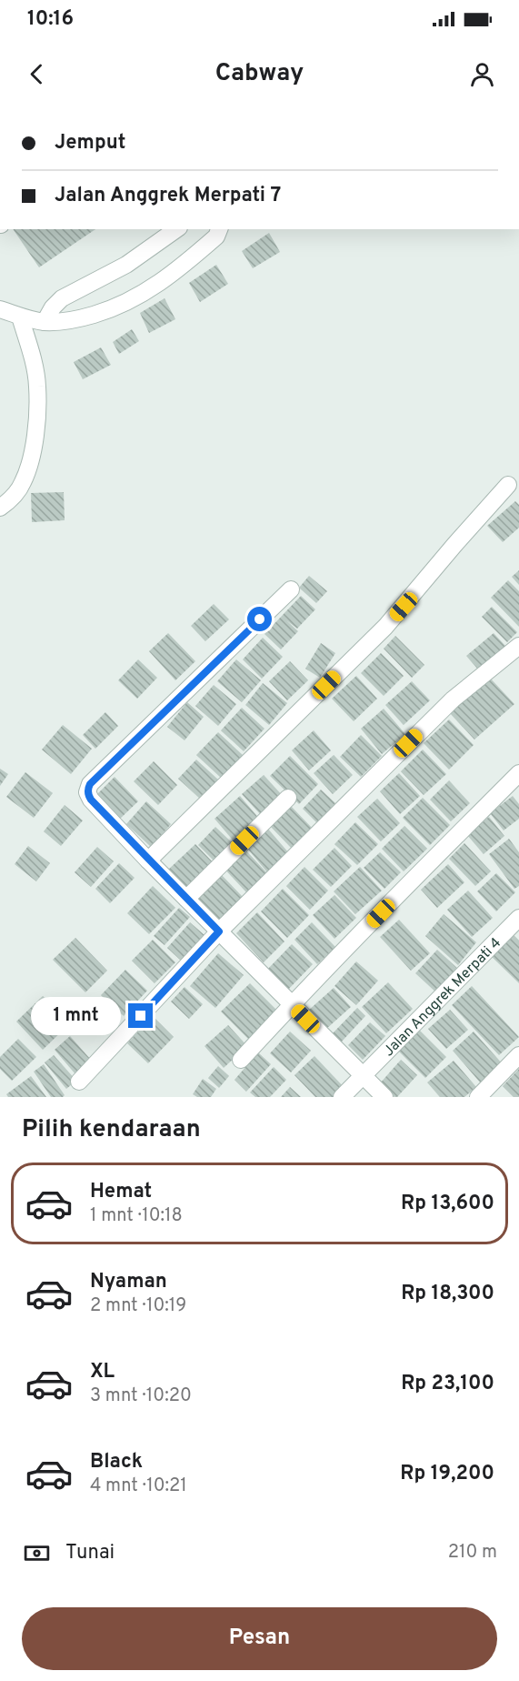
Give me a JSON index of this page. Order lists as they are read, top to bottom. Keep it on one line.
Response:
{"streets":{"street":["Jalan Anggrek Merpati 4"]},"page":{"status":"10:16","header":"Cabway","banner":["Jemput","Jalan Anggrek Merpati 7"],"bubble":"1 mnt","heading":"Pilih kendaraan","list":[{"name":"Hemat","note":"1 mnt · 10:18","value":"Rp 13,600"},{"name":"Nyaman","note":"2 mnt · 10:19","value":"Rp 18,300"},{"name":"XL","note":"3 mnt · 10:20","value":"Rp 23,100"},{"name":"Black","note":"4 mnt · 10:21","value":"Rp 19,200"}],"pay":["Tunai","210 m"],"buttons":"Pesan"}}
